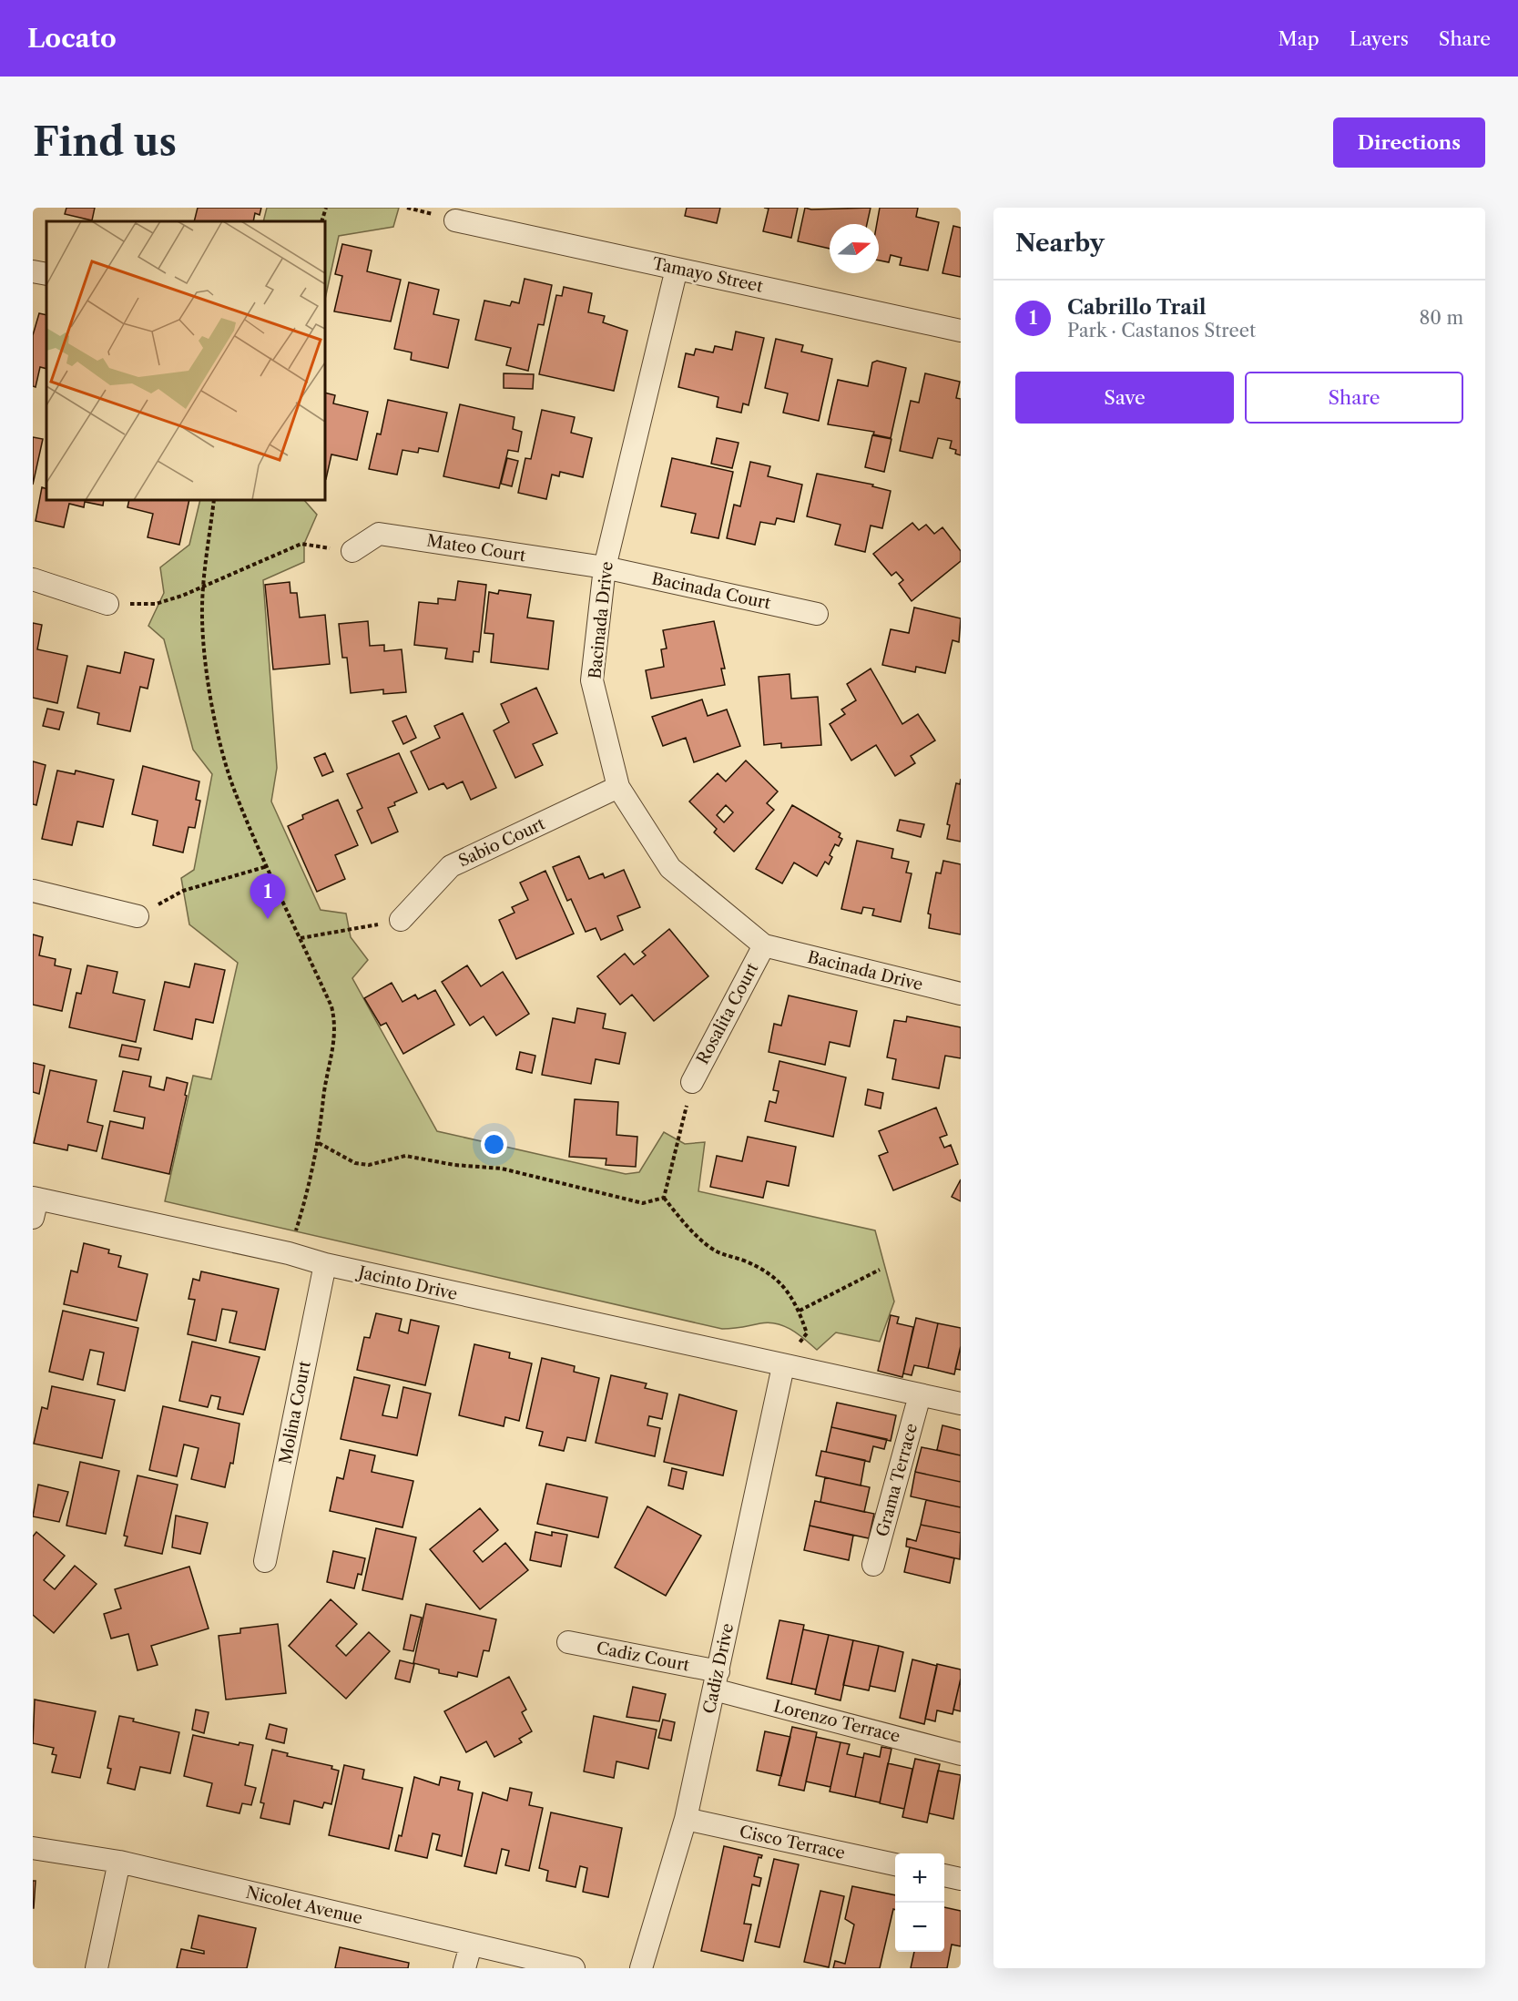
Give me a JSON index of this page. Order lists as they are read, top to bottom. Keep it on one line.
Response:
{"streets":{"street":["Tamayo Street","Mateo Court","Bacinada Court","Bacinada Drive","Sabio Court","Rosalita Court","Jacinto Drive","Molina Court","Grama Terrace","Cadiz Court","Cadiz Drive","Lorenzo Terrace","Cisco Terrace","Nicolet Avenue"]},"crossings":[["Tamayo Street","Bacinada Drive"],["Mateo Court","Bacinada Court"],["Mateo Court","Bacinada Drive"],["Bacinada Court","Bacinada Drive"],["Bacinada Drive","Sabio Court"],["Bacinada Drive","Rosalita Court"],["Jacinto Drive","Molina Court"],["Jacinto Drive","Cadiz Drive"],["Cadiz Court","Cadiz Drive"],["Cadiz Court","Lorenzo Terrace"],["Cadiz Drive","Lorenzo Terrace"],["Cadiz Drive","Cisco Terrace"]],"north":"right","page":{"header":"Locato","nav":["Map","Layers","Share"],"buttons":["Directions",["Save","Share"]],"title":"Find us","heading":"Nearby","list":[{"mark":"1","name":"Cabrillo Trail","note":"Park · Castanos Street","value":"80 m"}],"pins":"1","map_buttons":["+","−"]}}
